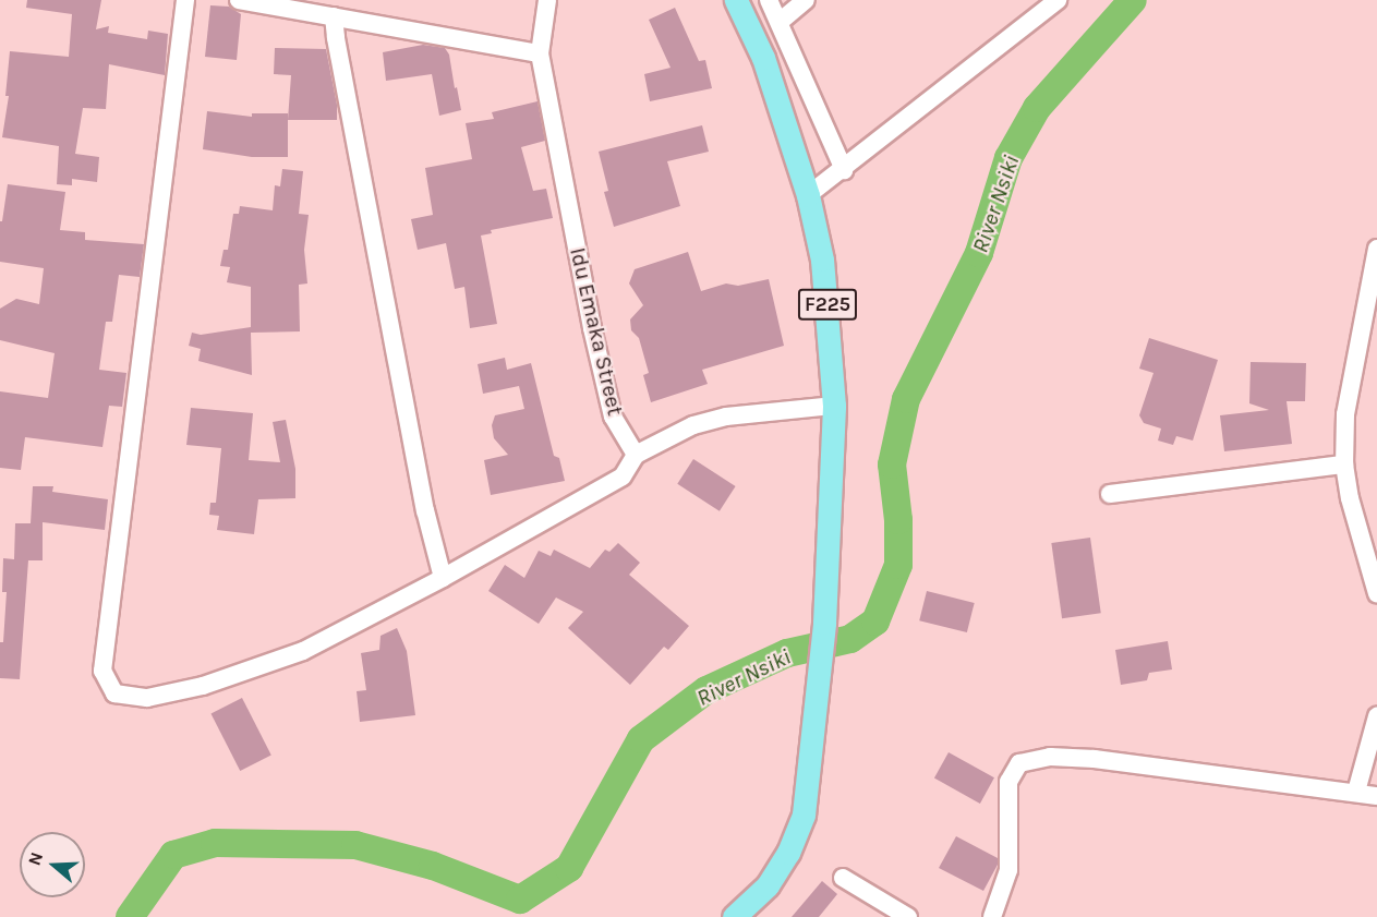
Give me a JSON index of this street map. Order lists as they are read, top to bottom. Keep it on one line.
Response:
{"streets":{"main road":["F225"],"street":["Idu Emaka Street"]},"water":["River Nsiki"],"north":"left"}
